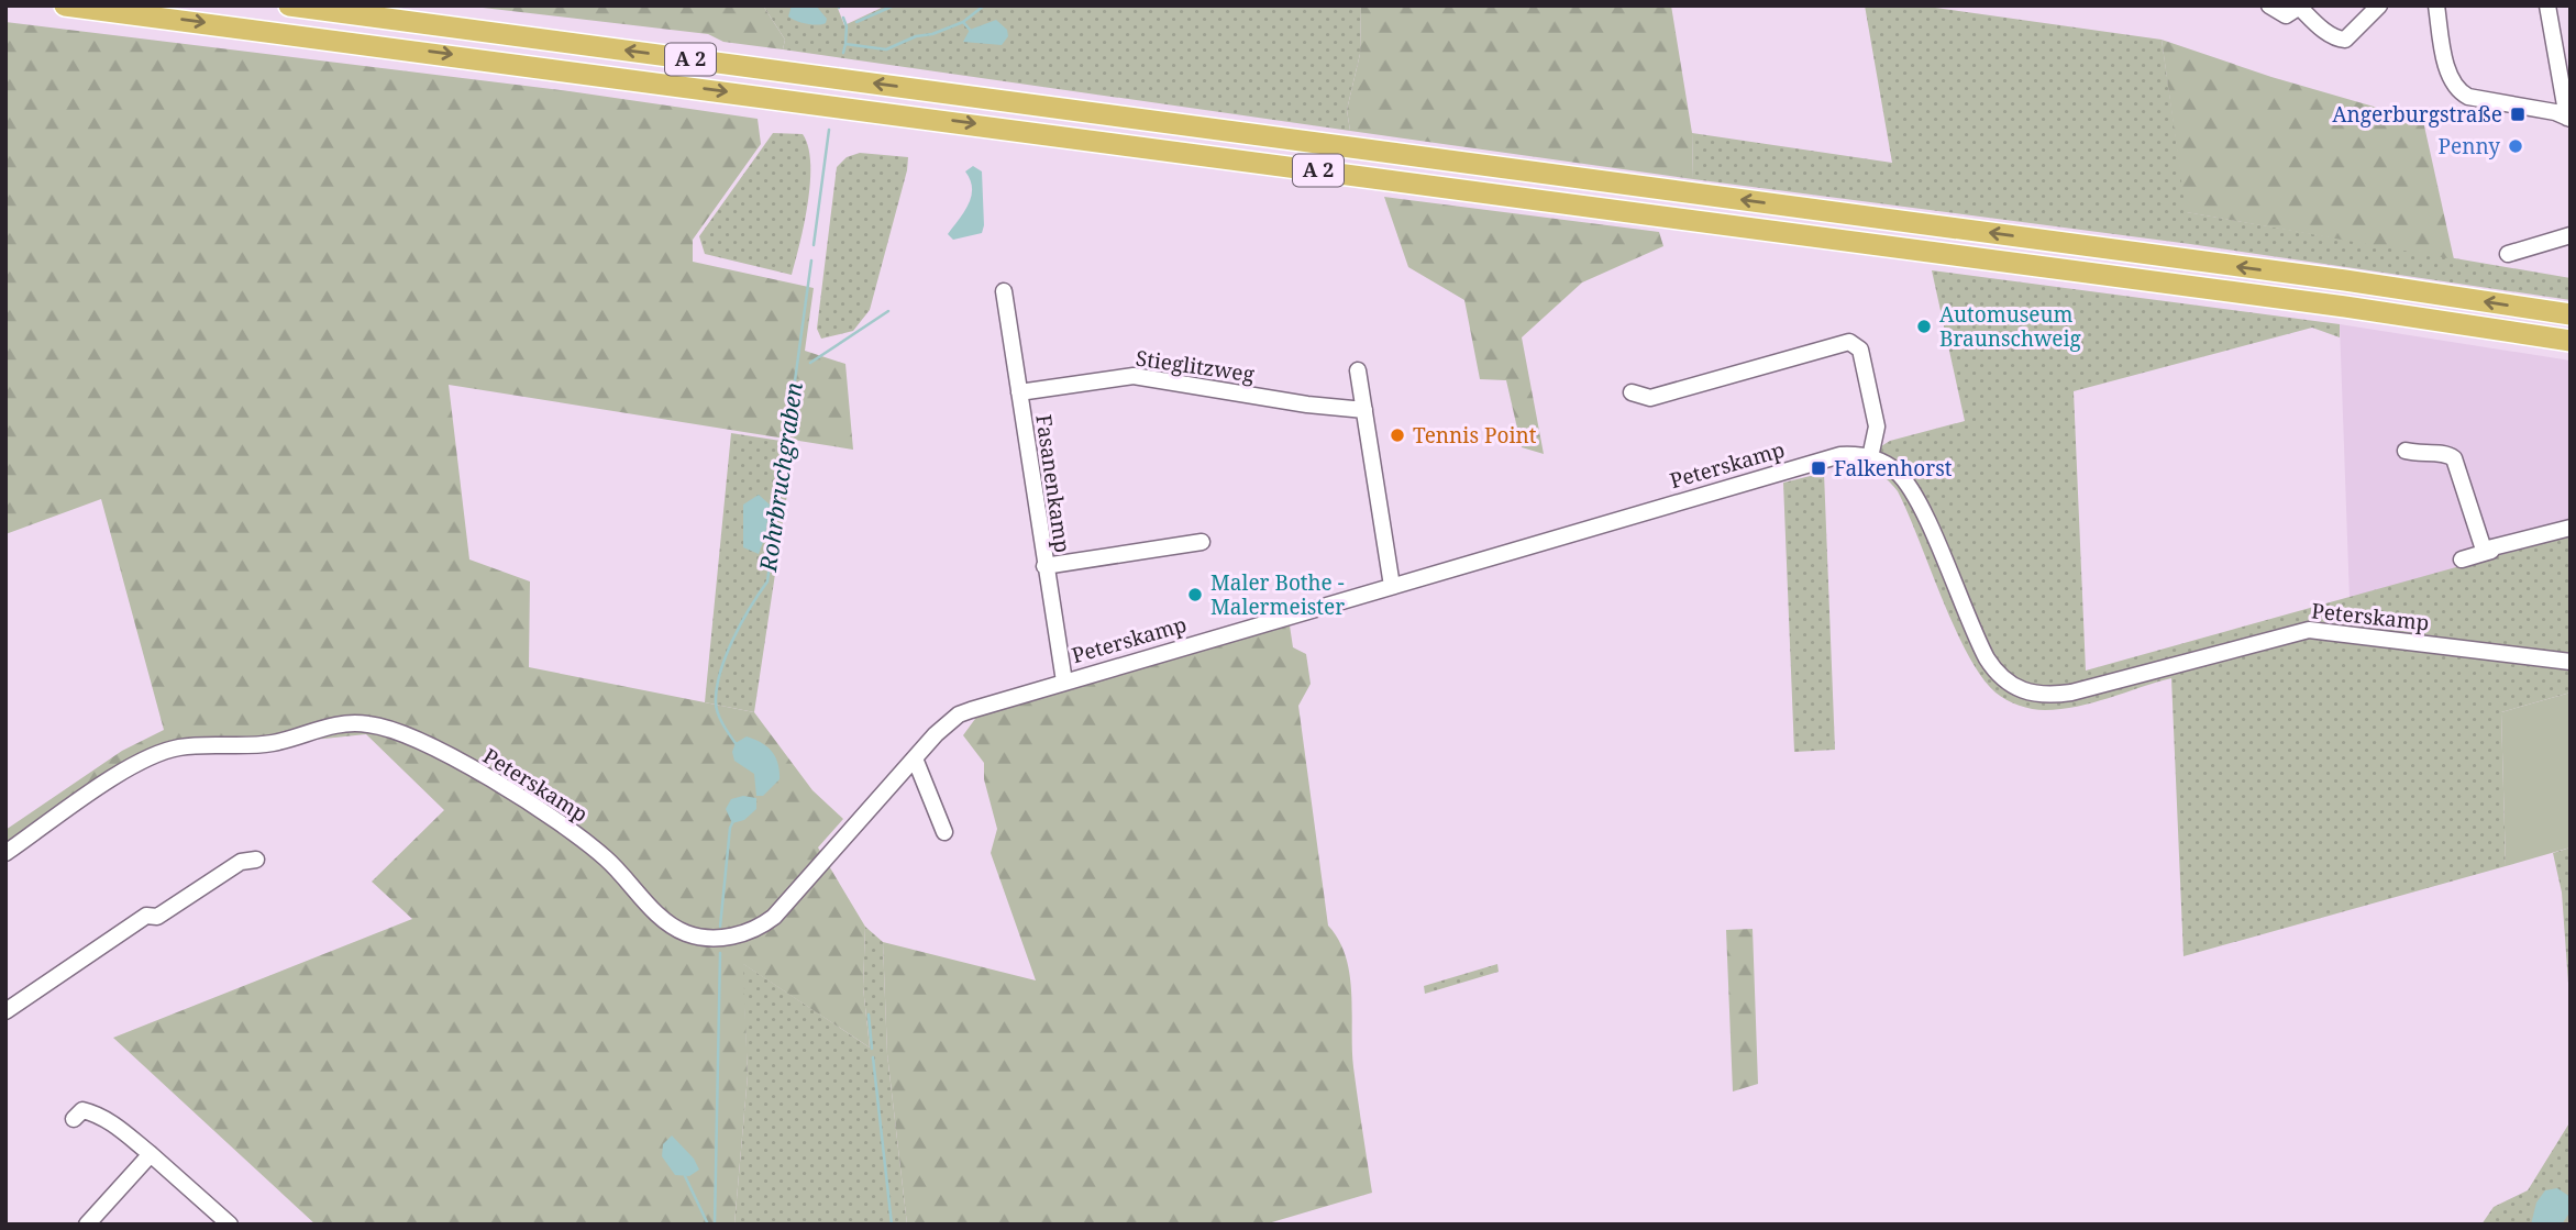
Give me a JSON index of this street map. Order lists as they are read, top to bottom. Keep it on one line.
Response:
{"streets":{"highway":["A 2"],"street":["Stieglitzweg","Peterskamp","Fasanenkamp"]},"crossings":[["Stieglitzweg","Fasanenkamp"],["Peterskamp","Fasanenkamp"]],"water":["Rohrbruchgraben"],"places":{"transit":["Angerburgstraße","Falkenhorst"],"other":["Penny","Automuseum Braunschweig","Tennis Point","Maler Bothe - Malermeister"]}}
